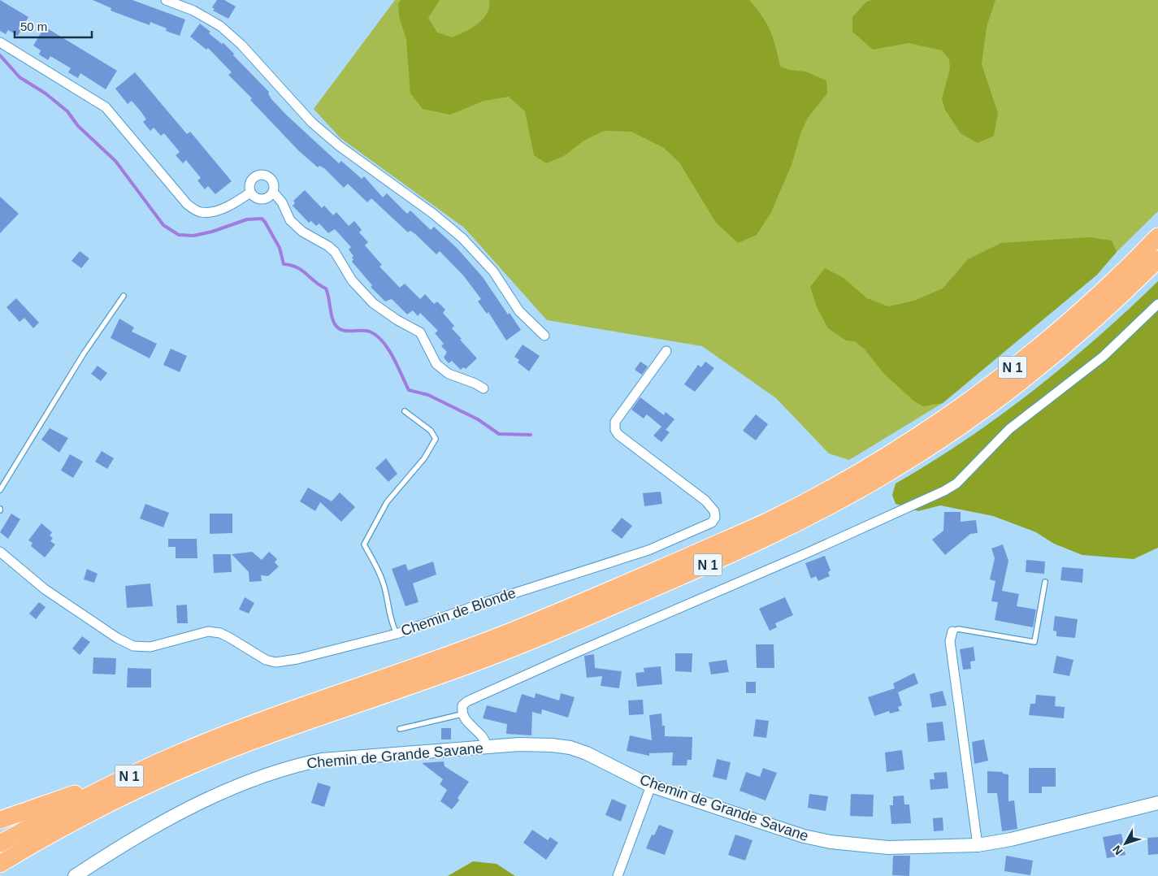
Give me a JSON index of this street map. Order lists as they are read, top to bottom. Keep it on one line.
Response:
{"streets":{"highway":["N 1"],"street":["Chemin de Blonde","Chemin de Grande Savane"]},"scale_bar":"50 m","north":"bottom left"}
